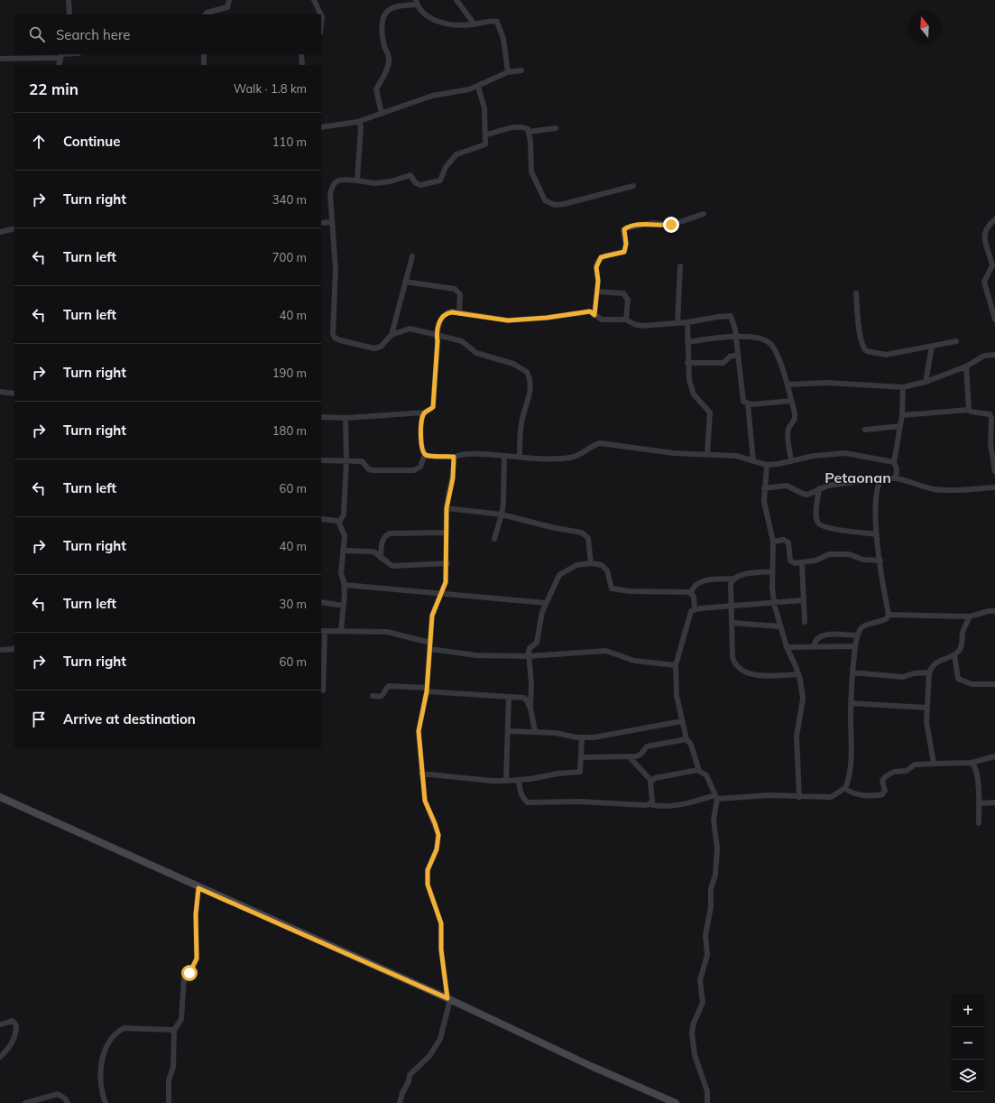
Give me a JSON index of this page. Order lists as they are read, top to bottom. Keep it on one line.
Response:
{"districts":["Petaonan"],"north":"top","page":{"search":"Search here","heading":["22 min","Walk · 1.8 km"],"list":[["Continue","110 m"],["Turn right","340 m"],["Turn left","700 m"],["Turn left","40 m"],["Turn right","190 m"],["Turn right","180 m"],["Turn left","60 m"],["Turn right","40 m"],["Turn left","30 m"],["Turn right","60 m"],"Arrive at destination"],"map_buttons":["+","−"]}}
